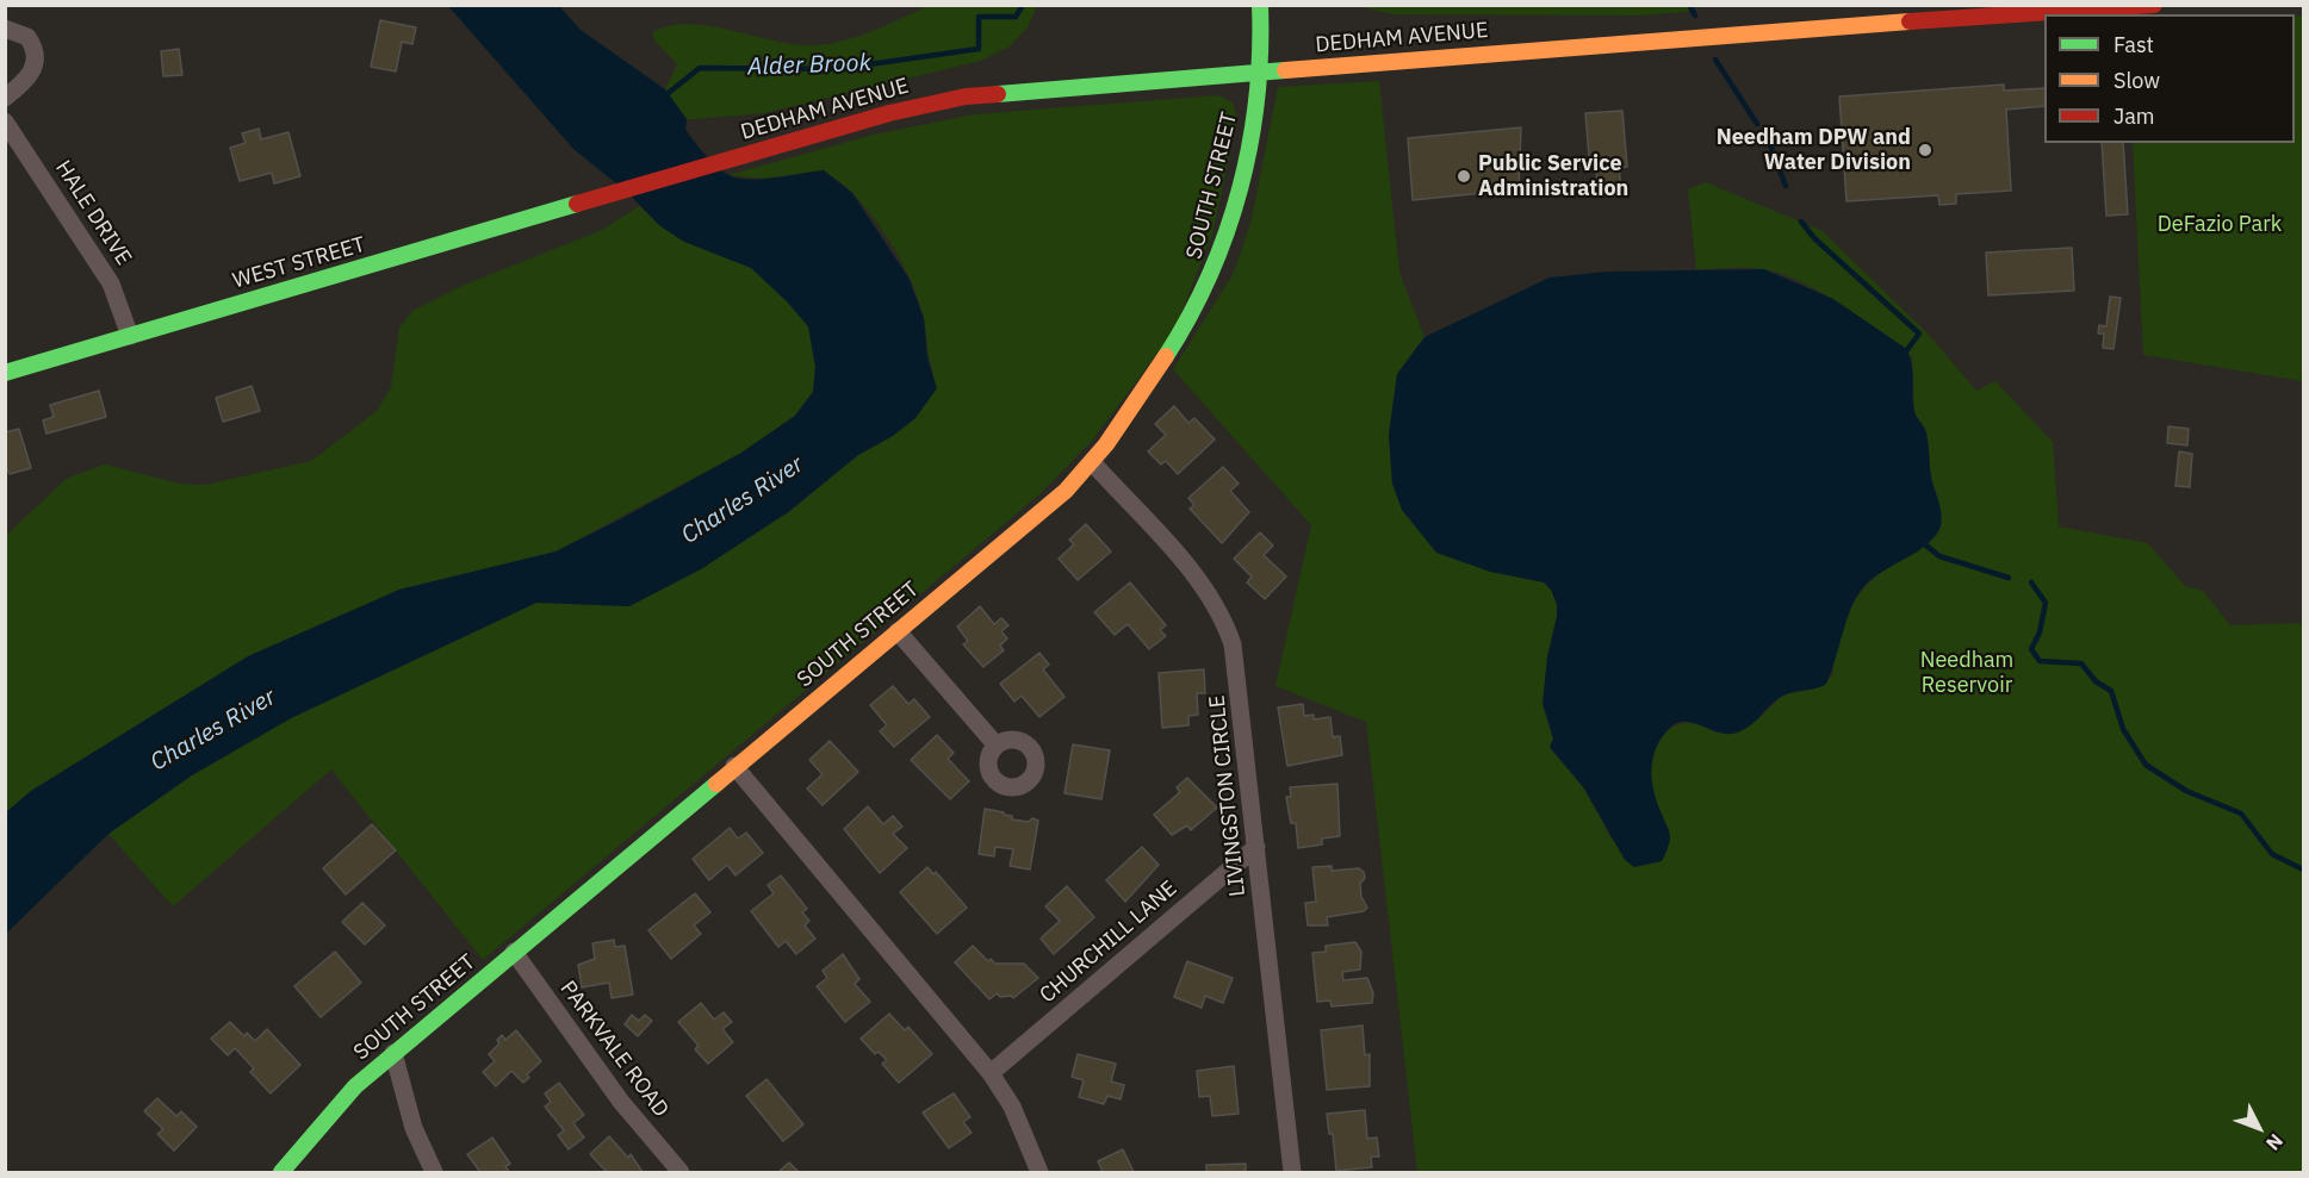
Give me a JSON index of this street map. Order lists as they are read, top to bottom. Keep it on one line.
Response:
{"streets":{"main road":["DEDHAM AVENUE","SOUTH STREET","WEST STREET"],"street":["HALE DRIVE","LIVINGSTON CIRCLE","CHURCHILL LANE","PARKVALE ROAD"]},"crossings":[["DEDHAM AVENUE","SOUTH STREET"],["DEDHAM AVENUE","WEST STREET"],["SOUTH STREET","LIVINGSTON CIRCLE"],["SOUTH STREET","PARKVALE ROAD"],["HALE DRIVE","WEST STREET"],["LIVINGSTON CIRCLE","CHURCHILL LANE"]],"water":["Alder Brook","Charles River"],"parks":["DeFazio Park","Needham Reservoir"],"places":["Needham DPW and Water Division","Public Service Administration"],"legend":["Fast","Slow","Jam"],"north":"bottom right"}
